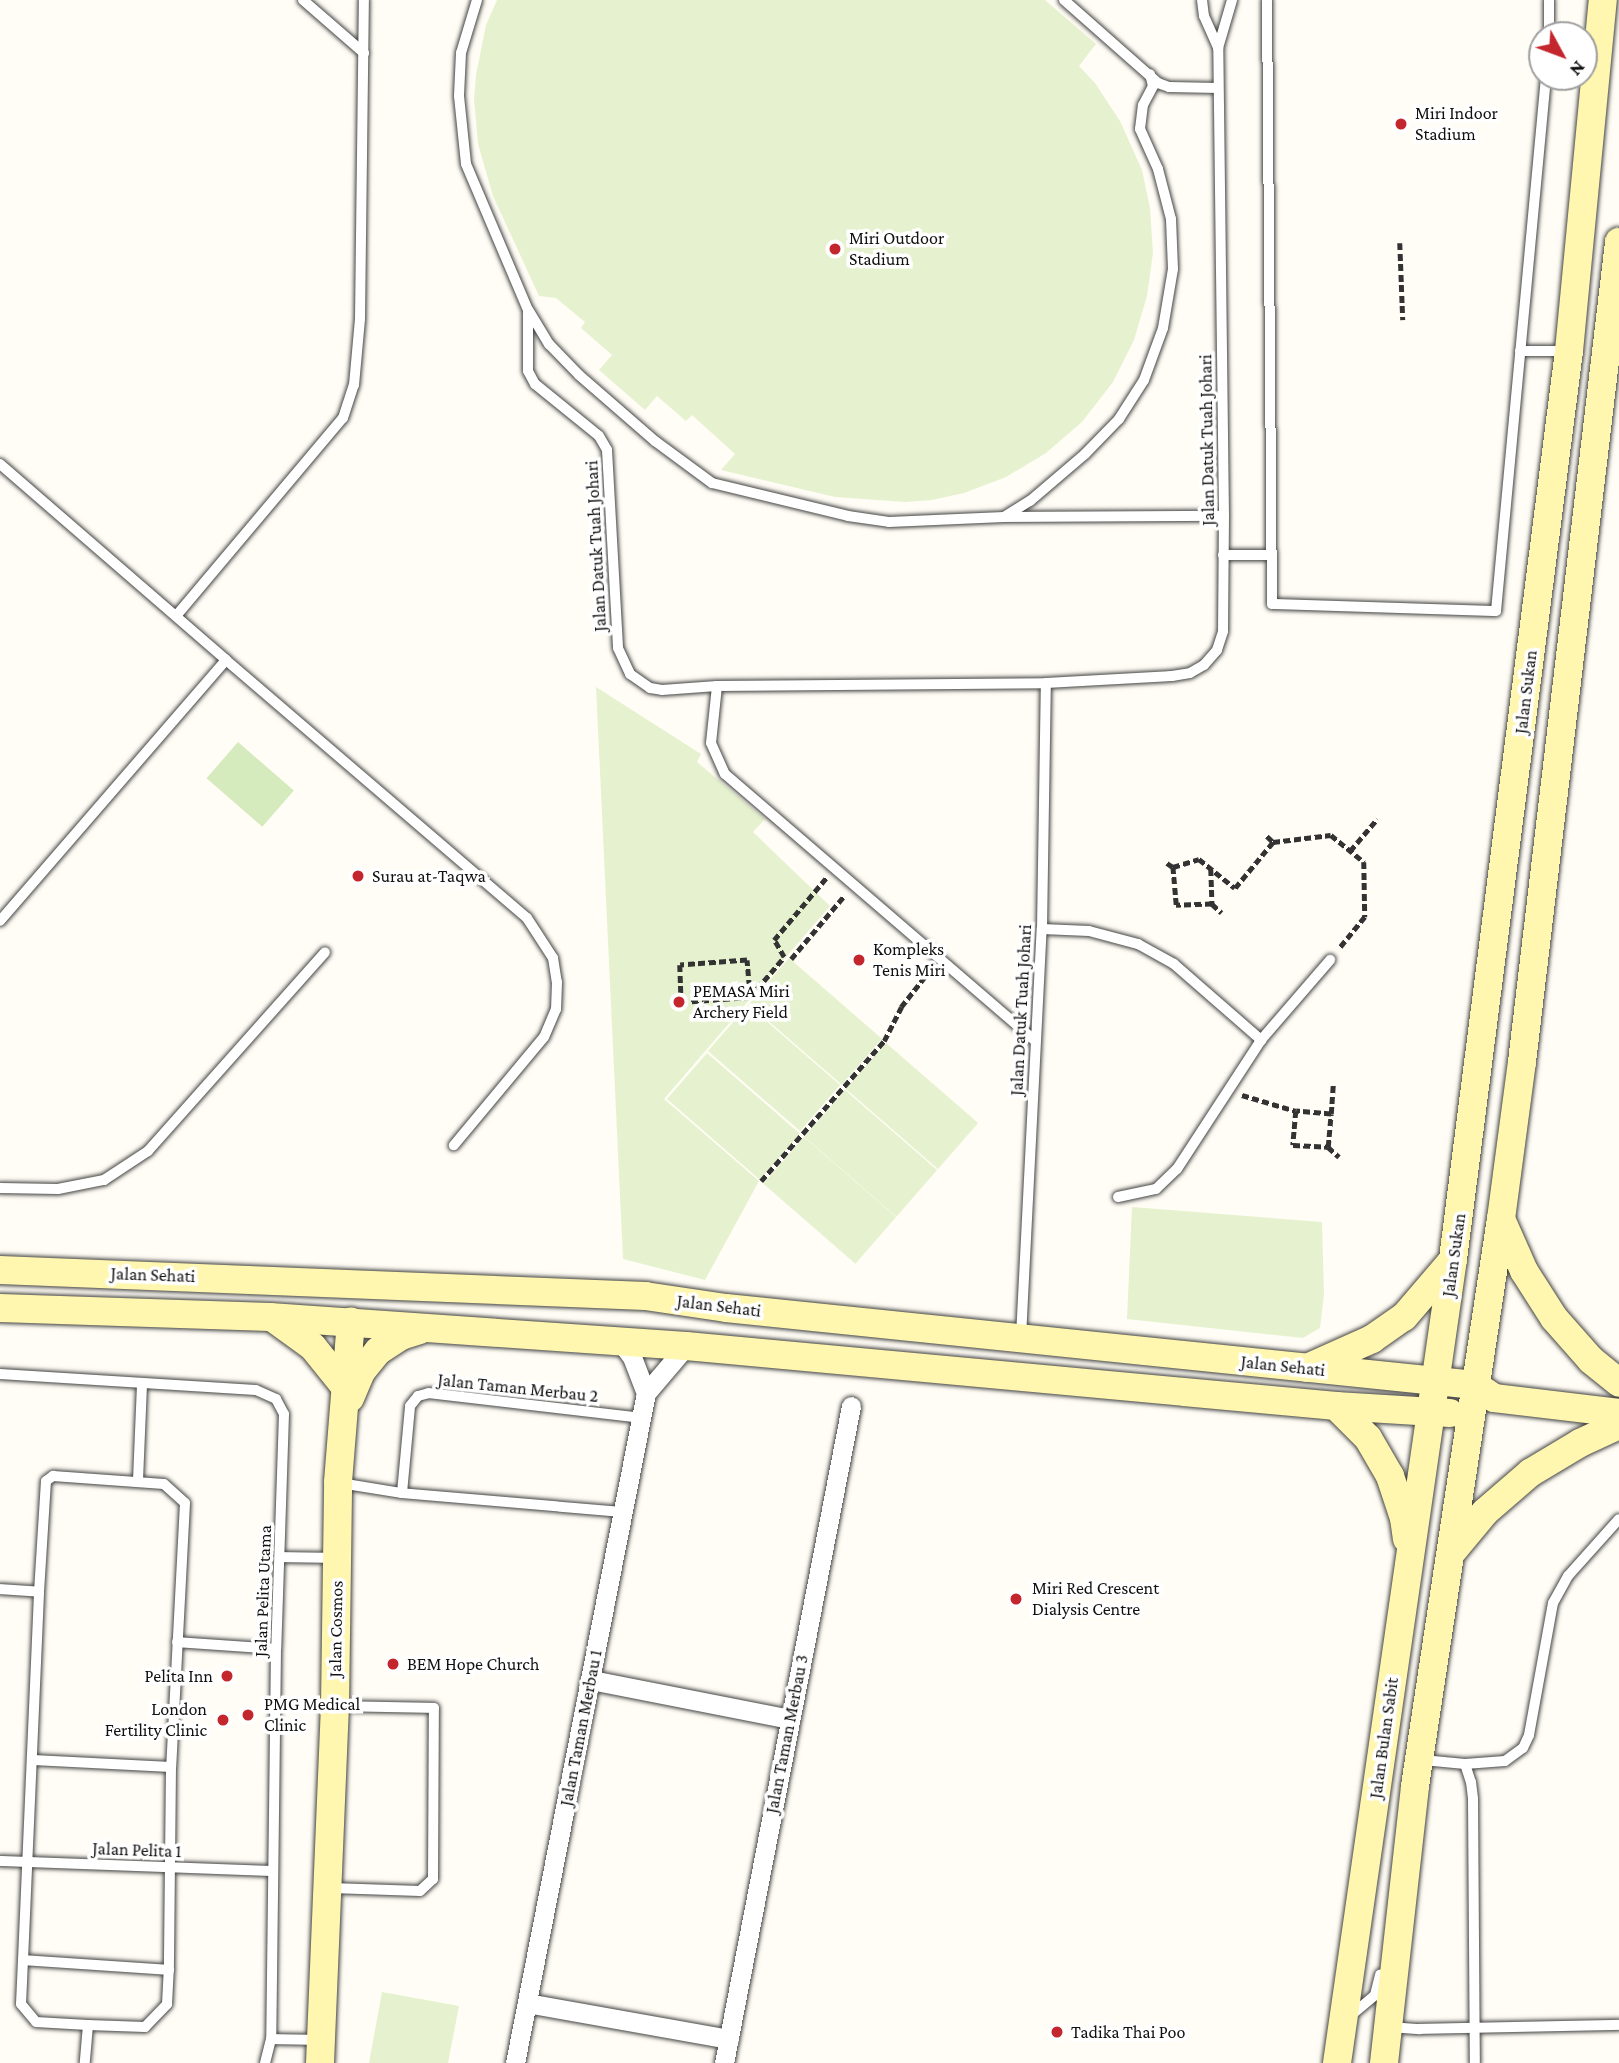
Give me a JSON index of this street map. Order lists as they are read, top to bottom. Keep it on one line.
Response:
{"streets":{"main road":["Jalan Sukan","Jalan Sehati","Jalan Cosmos","Jalan Bulan Sabit"],"street":["Jalan Taman Merbau 1","Jalan Taman Merbau 3"],"lane":["Jalan Datuk Tuah Johari","Jalan Taman Merbau 2","Jalan Pelita Utama","Jalan Pelita 1"]},"crossings":[["Jalan Datuk Tuah Johari","Jalan Sehati"],["Jalan Sukan","Jalan Sehati"],["Jalan Sukan","Jalan Bulan Sabit"],["Jalan Sehati","Jalan Cosmos"],["Jalan Sehati","Jalan Bulan Sabit"],["Jalan Taman Merbau 2","Jalan Taman Merbau 1"],["Jalan Pelita Utama","Jalan Pelita 1"]],"places":["Miri Indoor Stadium","Miri Outdoor Stadium","Surau at-Taqwa","Kompleks Tenis Miri","PEMASA Miri Archery Field","Miri Red Crescent Dialysis Centre","BEM Hope Church","Pelita Inn","PMG Medical Clinic","London Fertility Clinic","Tadika Thai Poo"],"north":"bottom right"}
